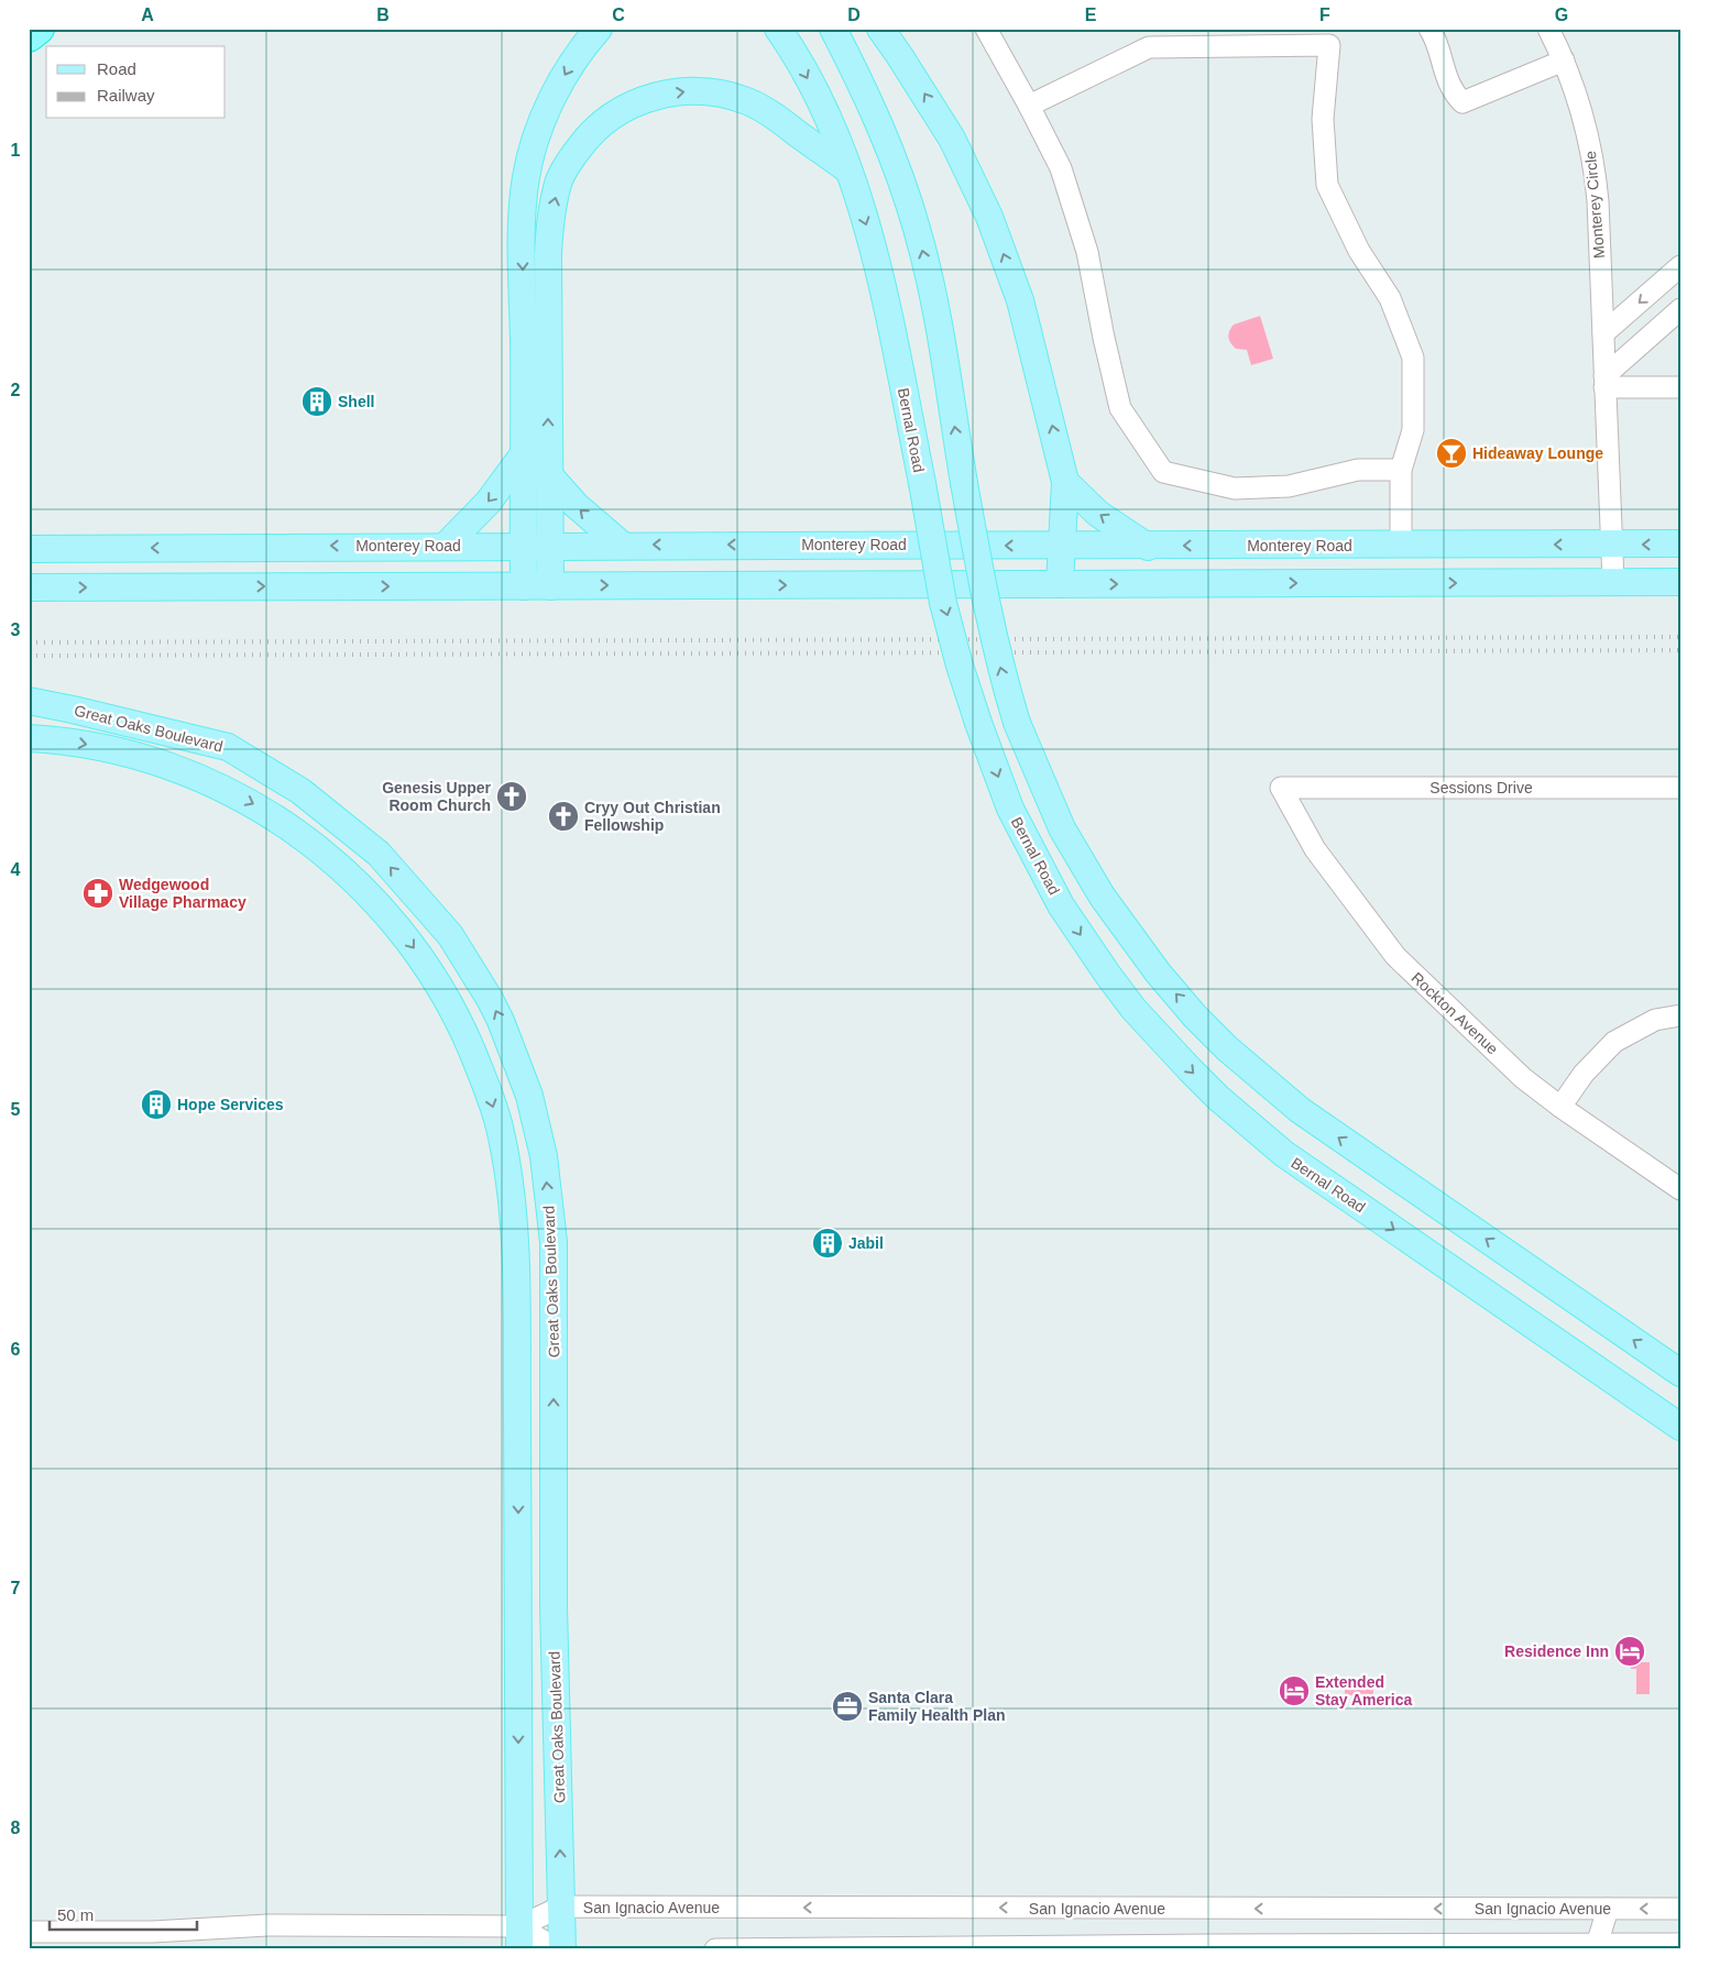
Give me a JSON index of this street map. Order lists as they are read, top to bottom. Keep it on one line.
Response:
{"streets":{"main road":["Bernal Road","Monterey Road","Great Oaks Boulevard"],"street":["Monterey Circle","Sessions Drive","Rockton Avenue","San Ignacio Avenue"]},"crossings":[["Monterey Circle","Monterey Road"],["Great Oaks Boulevard","San Ignacio Avenue"],["Sessions Drive","Rockton Avenue"]],"places":{"building":["Shell","Hope Services","Jabil"],"bar":["Hideaway Lounge"],"church":["Genesis Upper Room Church","Cryy Out Christian Fellowship"],"pharmacy":["Wedgewood Village Pharmacy"],"hotel":["Residence Inn","Extended Stay America"],"office":["Santa Clara Family Health Plan"]},"legend":["Road","Railway"],"scale_bar":"50 m","grid":{"columns":["A","B","C","D","E","F","G"],"rows":["1","2","3","4","5","6","7","8"]}}
